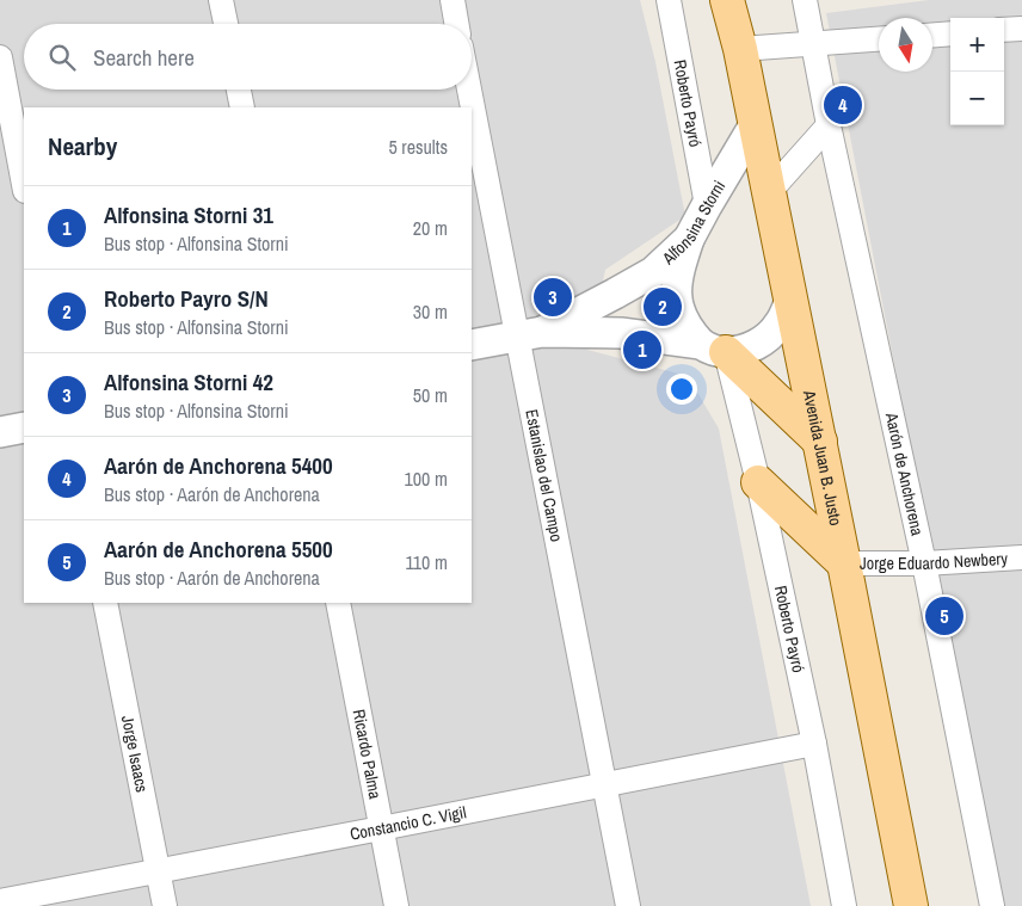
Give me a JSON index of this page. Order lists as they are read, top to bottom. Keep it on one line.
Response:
{"streets":{"main road":["Avenida Juan B. Justo"],"street":["Roberto Payró","Alfonsina Storni","Aarón de Anchorena","Estanislao del Campo","Jorge Eduardo Newbery","Jorge Isaacs","Ricardo Palma","Constancio C. Vigil"]},"crossings":[["Roberto Payró","Alfonsina Storni"],["Roberto Payró","Constancio C. Vigil"],["Alfonsina Storni","Avenida Juan B. Justo"],["Alfonsina Storni","Estanislao del Campo"],["Avenida Juan B. Justo","Jorge Eduardo Newbery"],["Aarón de Anchorena","Jorge Eduardo Newbery"],["Estanislao del Campo","Constancio C. Vigil"],["Jorge Isaacs","Constancio C. Vigil"],["Ricardo Palma","Constancio C. Vigil"]],"north":"bottom","page":{"map_buttons":["+","−"],"search":"Search here","pins":["4","3","2","1","5"],"heading":["Nearby","5 results"],"list":[{"mark":"1","name":"Alfonsina Storni 31","note":"Bus stop · Alfonsina Storni","value":"20 m"},{"mark":"2","name":"Roberto Payro S/N","note":"Bus stop · Alfonsina Storni","value":"30 m"},{"mark":"3","name":"Alfonsina Storni 42","note":"Bus stop · Alfonsina Storni","value":"50 m"},{"mark":"4","name":"Aarón de Anchorena 5400","note":"Bus stop · Aarón de Anchorena","value":"100 m"},{"mark":"5","name":"Aarón de Anchorena 5500","note":"Bus stop · Aarón de Anchorena","value":"110 m"}]}}
